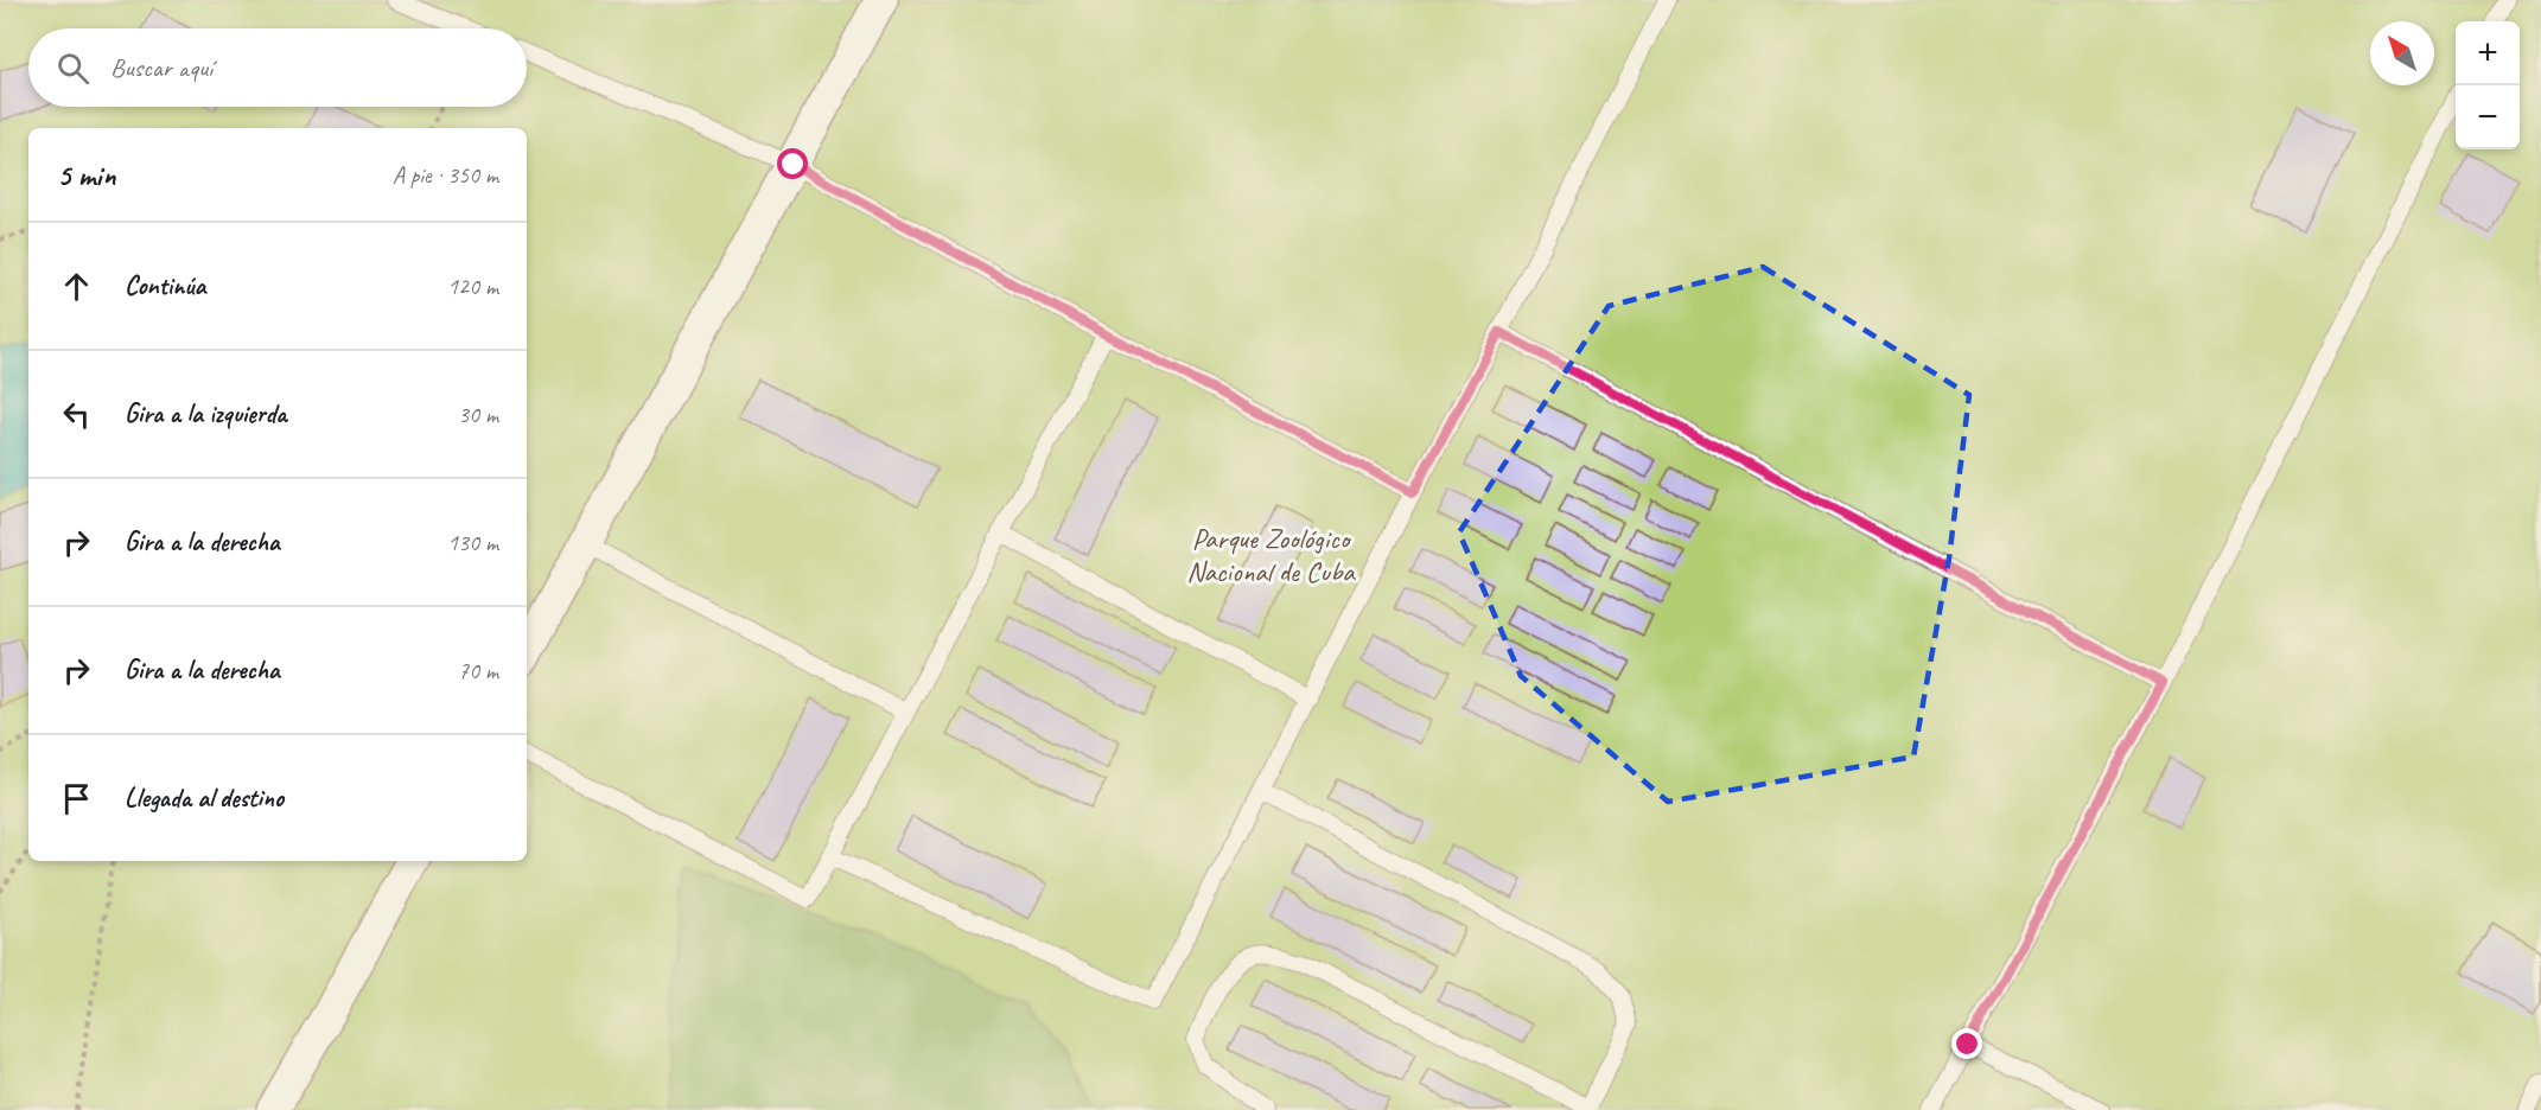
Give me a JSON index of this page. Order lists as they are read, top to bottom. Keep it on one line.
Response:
{"parks":["Parque Zoológico Nacional de Cuba"],"north":"top left","page":{"map_buttons":["+","−"],"search":"Buscar aquí","heading":["5 min","A pie · 350 m"],"list":[["Continúa","120 m"],["Gira a la izquierda","30 m"],["Gira a la derecha","130 m"],["Gira a la derecha","70 m"],"Llegada al destino"]}}
